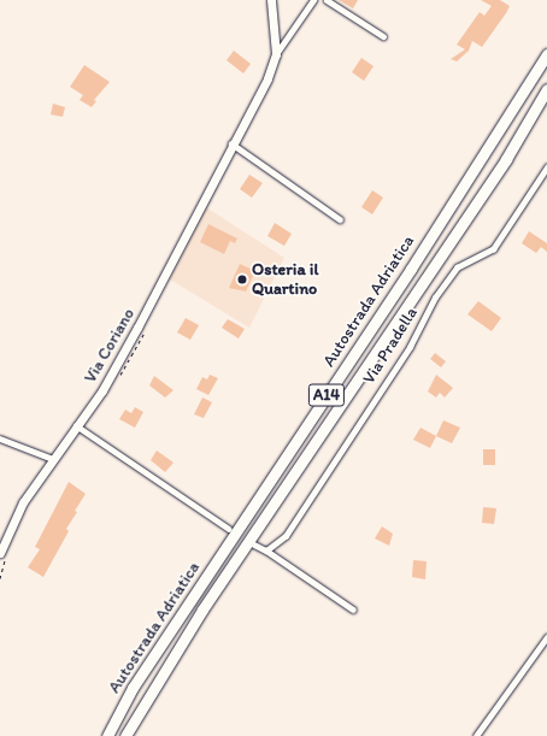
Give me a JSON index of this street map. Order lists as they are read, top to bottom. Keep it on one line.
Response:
{"streets":{"highway":["Autostrada Adriatica","A14"],"main road":["Via Coriano"],"street":["Via Pradella"]},"places":["Osteria il Quartino"]}
